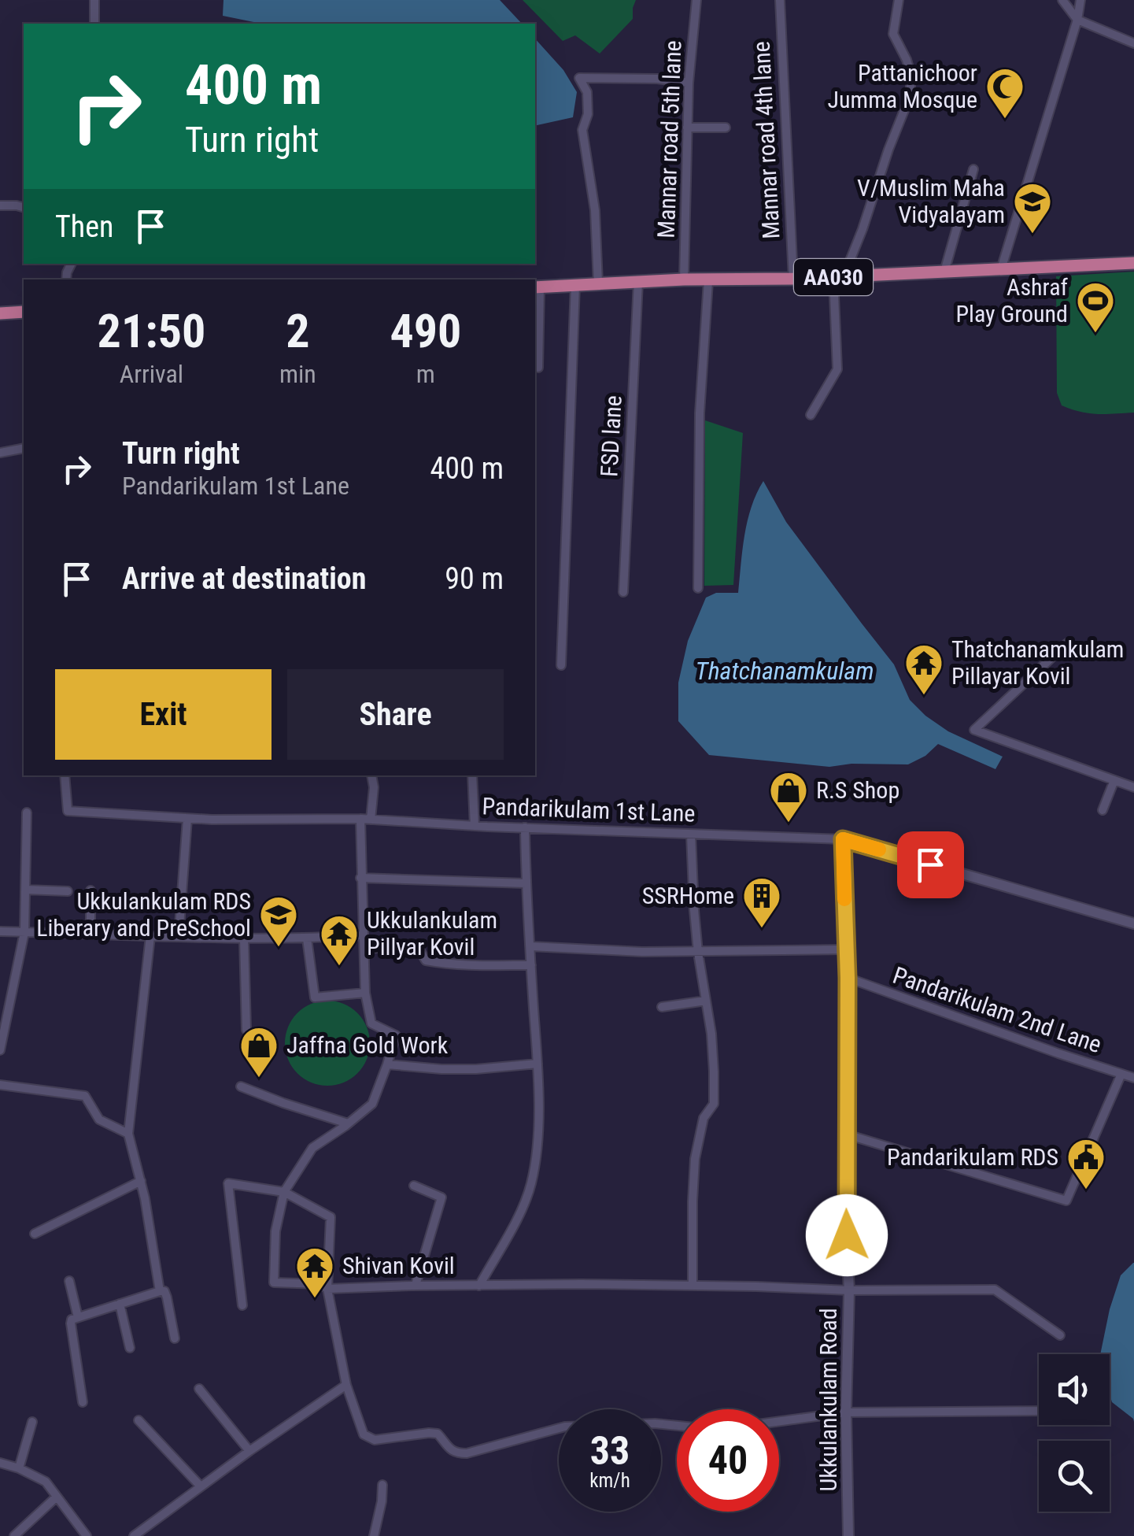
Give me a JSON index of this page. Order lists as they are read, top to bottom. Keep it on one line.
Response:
{"streets":{"highway":["AA030"],"street":["Mannar road 5th lane","Mannar road 4th lane","FSD lane","Pandarikulam 1st Lane","Pandarikulam 2nd Lane","Ukkulankulam Road"]},"crossings":[["Mannar road 5th lane","AA030"],["Mannar road 4th lane","AA030"],["AA030","FSD lane"],["Pandarikulam 1st Lane","Ukkulankulam Road"],["Pandarikulam 2nd Lane","Ukkulankulam Road"]],"water":["Thatchanamkulam"],"places":{"mosque":["Pattanichoor Jumma Mosque"],"school or university":["V/Muslim Maha Vidyalayam","Ukkulankulam RDS Liberary and PreSchool"],"sports":["Ashraf Play Ground"],"temple":["Thatchanamkulam Pillayar Kovil","Ukkulankulam Pillyar Kovil","Shivan Kovil"],"shop":["R.S Shop","Jaffna Gold Work"],"building":["SSRHome"],"public building":["Pandarikulam RDS"]},"page":{"turn":["400 m","Turn right"],"then":"Then","eta":["21:50","Arrival","2","min","490","m"],"list":[{"name":"Turn right","note":"Pandarikulam 1st Lane","value":"400 m"},{"name":"Arrive at destination","value":"90 m"}],"buttons":["Exit","Share"],"speed":"33 km/h","limit":"40"}}
